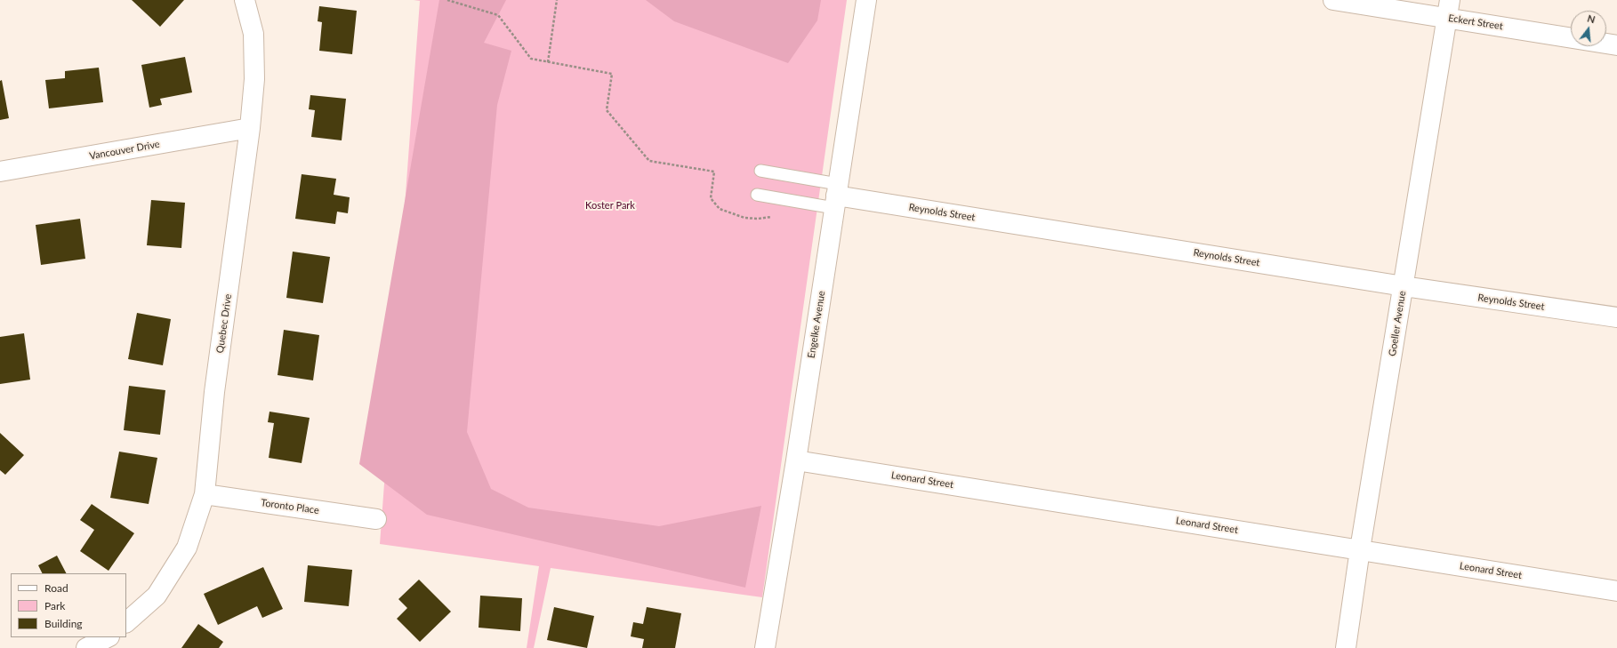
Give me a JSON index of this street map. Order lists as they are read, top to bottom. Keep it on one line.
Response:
{"streets":{"street":["Eckert Street","Vancouver Drive","Reynolds Street","Quebec Drive","Goeller Avenue","Engelke Avenue","Leonard Street","Toronto Place"]},"crossings":[["Eckert Street","Goeller Avenue"],["Vancouver Drive","Quebec Drive"],["Reynolds Street","Goeller Avenue"],["Reynolds Street","Engelke Avenue"],["Quebec Drive","Toronto Place"],["Goeller Avenue","Leonard Street"],["Engelke Avenue","Leonard Street"]],"parks":["Koster Park"],"legend":["Road","Park","Building"],"north":"top"}
